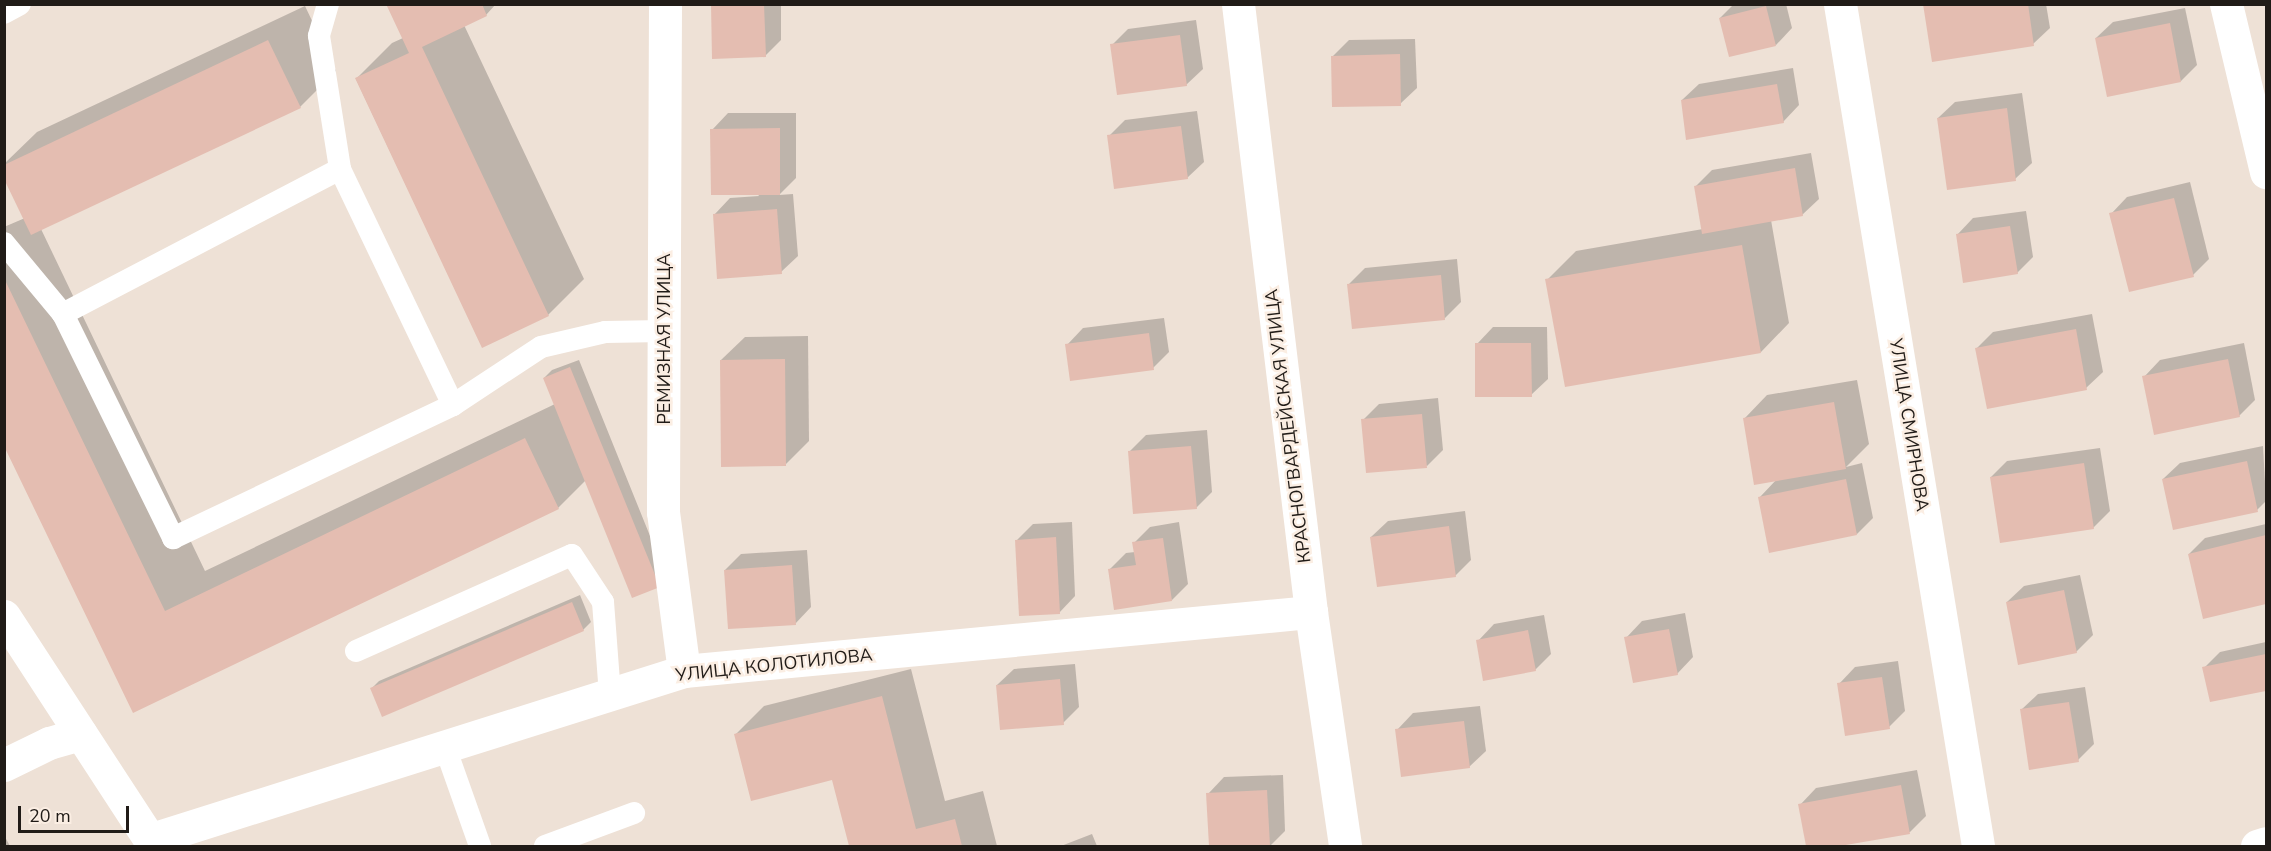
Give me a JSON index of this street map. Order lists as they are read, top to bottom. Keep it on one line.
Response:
{"streets":{"street":["РЕМИЗНАЯ УЛИЦА","УЛИЦА СМИРНОВА","КРАСНОГВАРДЕЙСКАЯ УЛИЦА","УЛИЦА КОЛОТИЛОВА"]},"crossings":[["РЕМИЗНАЯ УЛИЦА","УЛИЦА КОЛОТИЛОВА"],["КРАСНОГВАРДЕЙСКАЯ УЛИЦА","УЛИЦА КОЛОТИЛОВА"]],"scale_bar":"20 m"}
